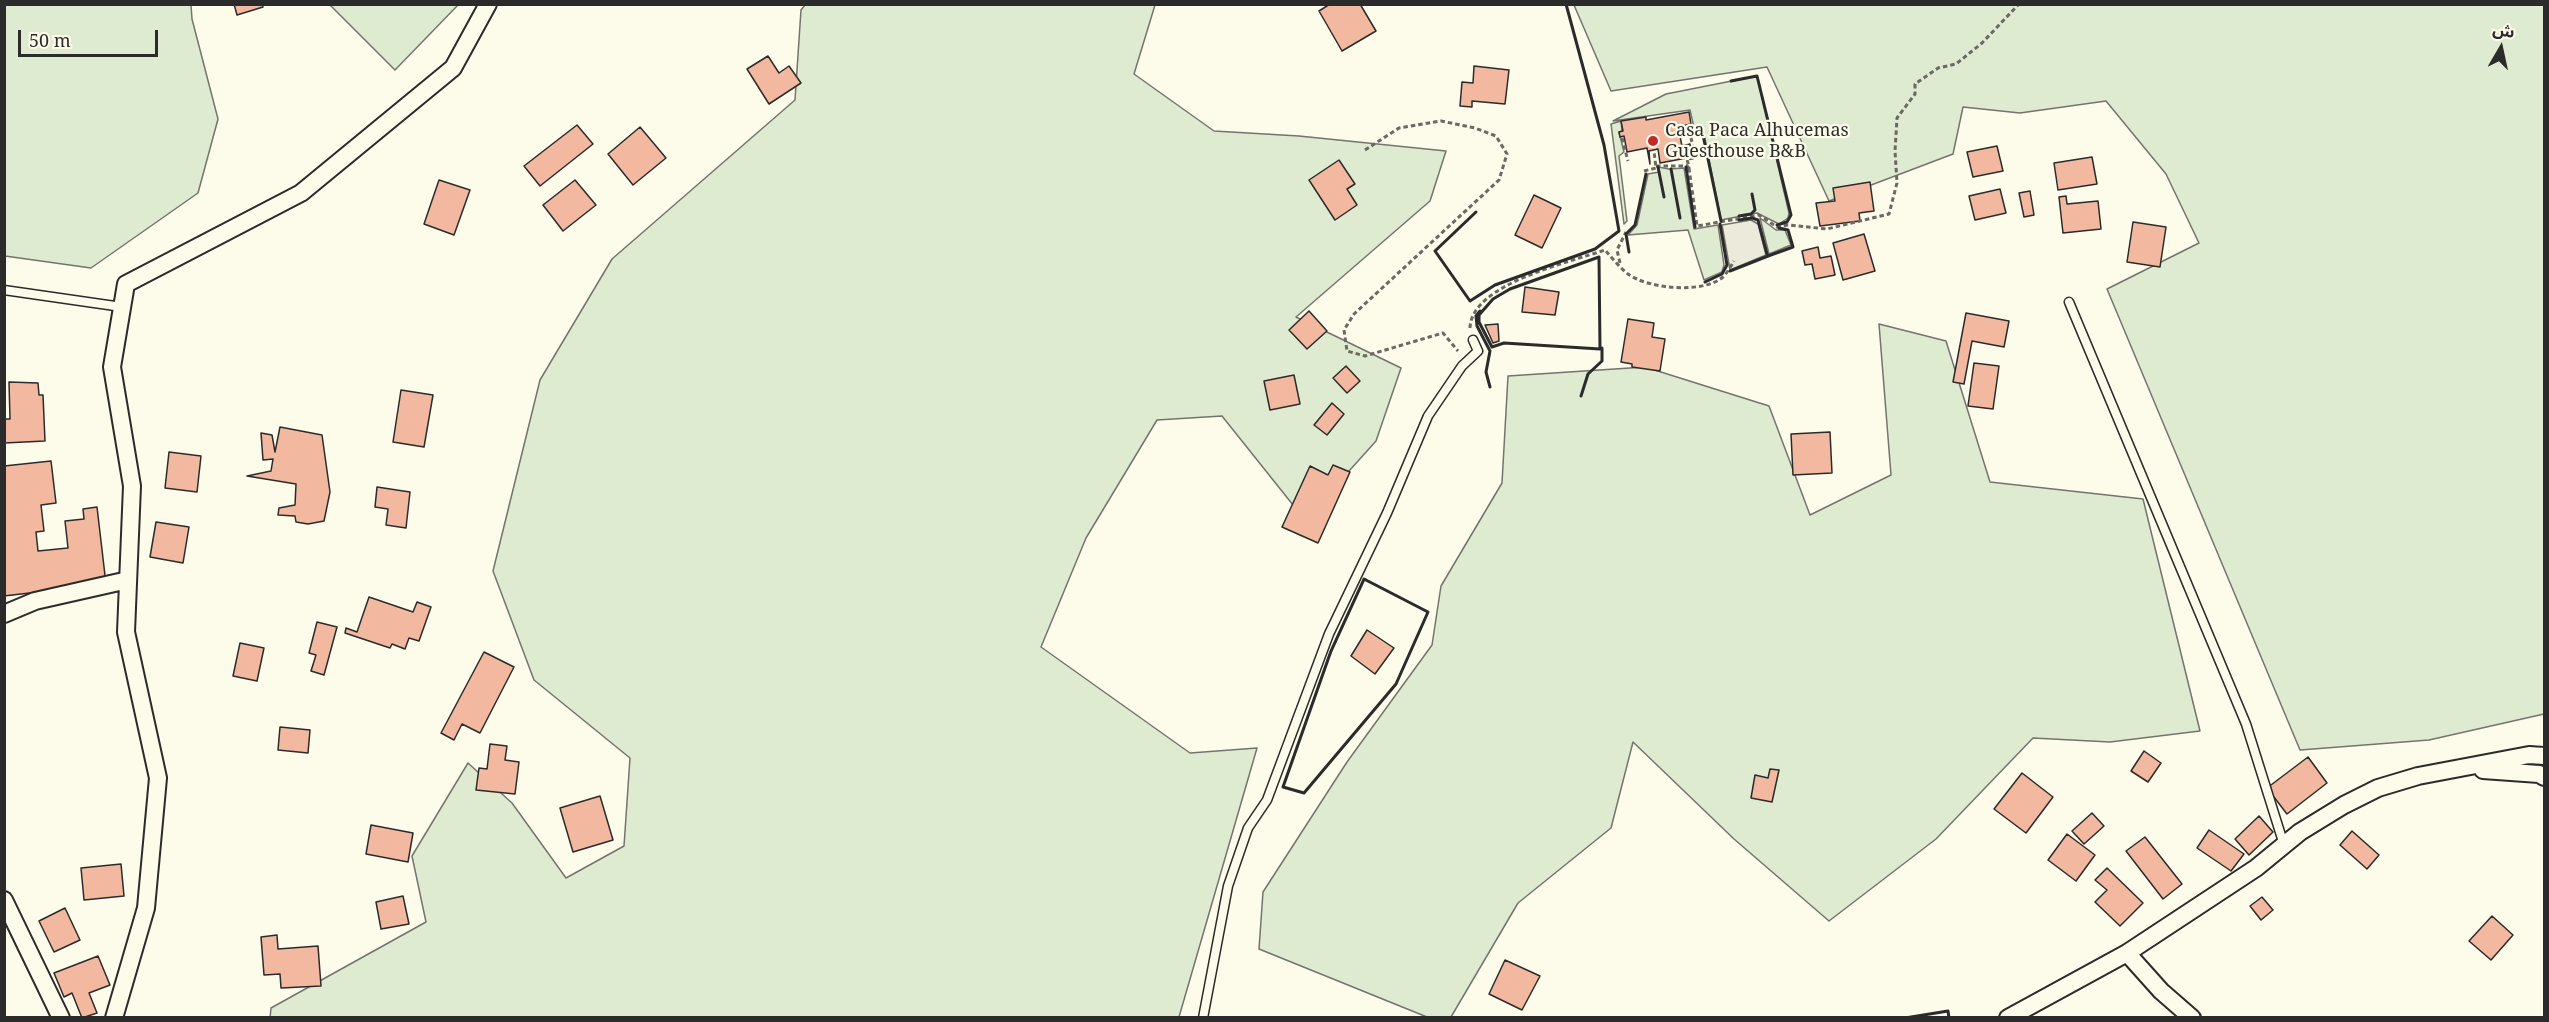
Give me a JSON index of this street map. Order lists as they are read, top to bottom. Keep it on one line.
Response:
{"places":["Casa Paca Alhucemas Guesthouse B&B"],"scale_bar":"50 m","north":"top"}
